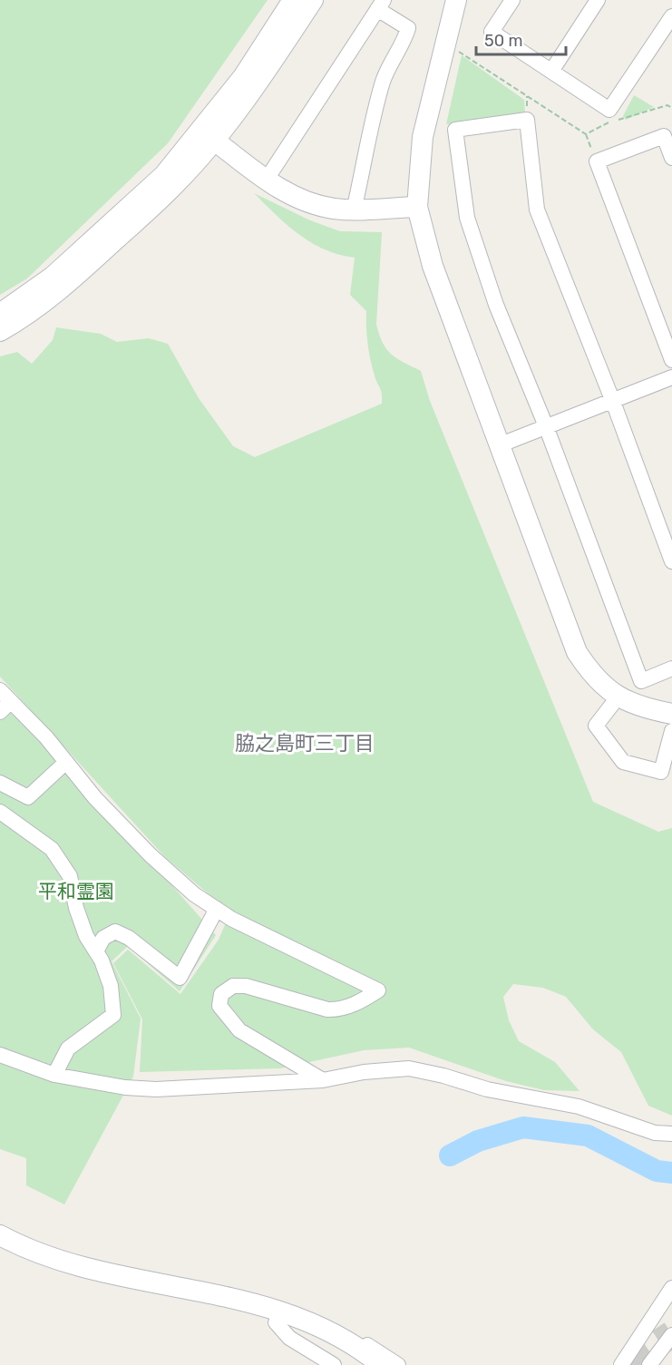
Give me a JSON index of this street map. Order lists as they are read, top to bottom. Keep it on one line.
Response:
{"districts":["脇之島町三丁目"],"parks":["平和霊園"],"scale_bar":"50 m"}
